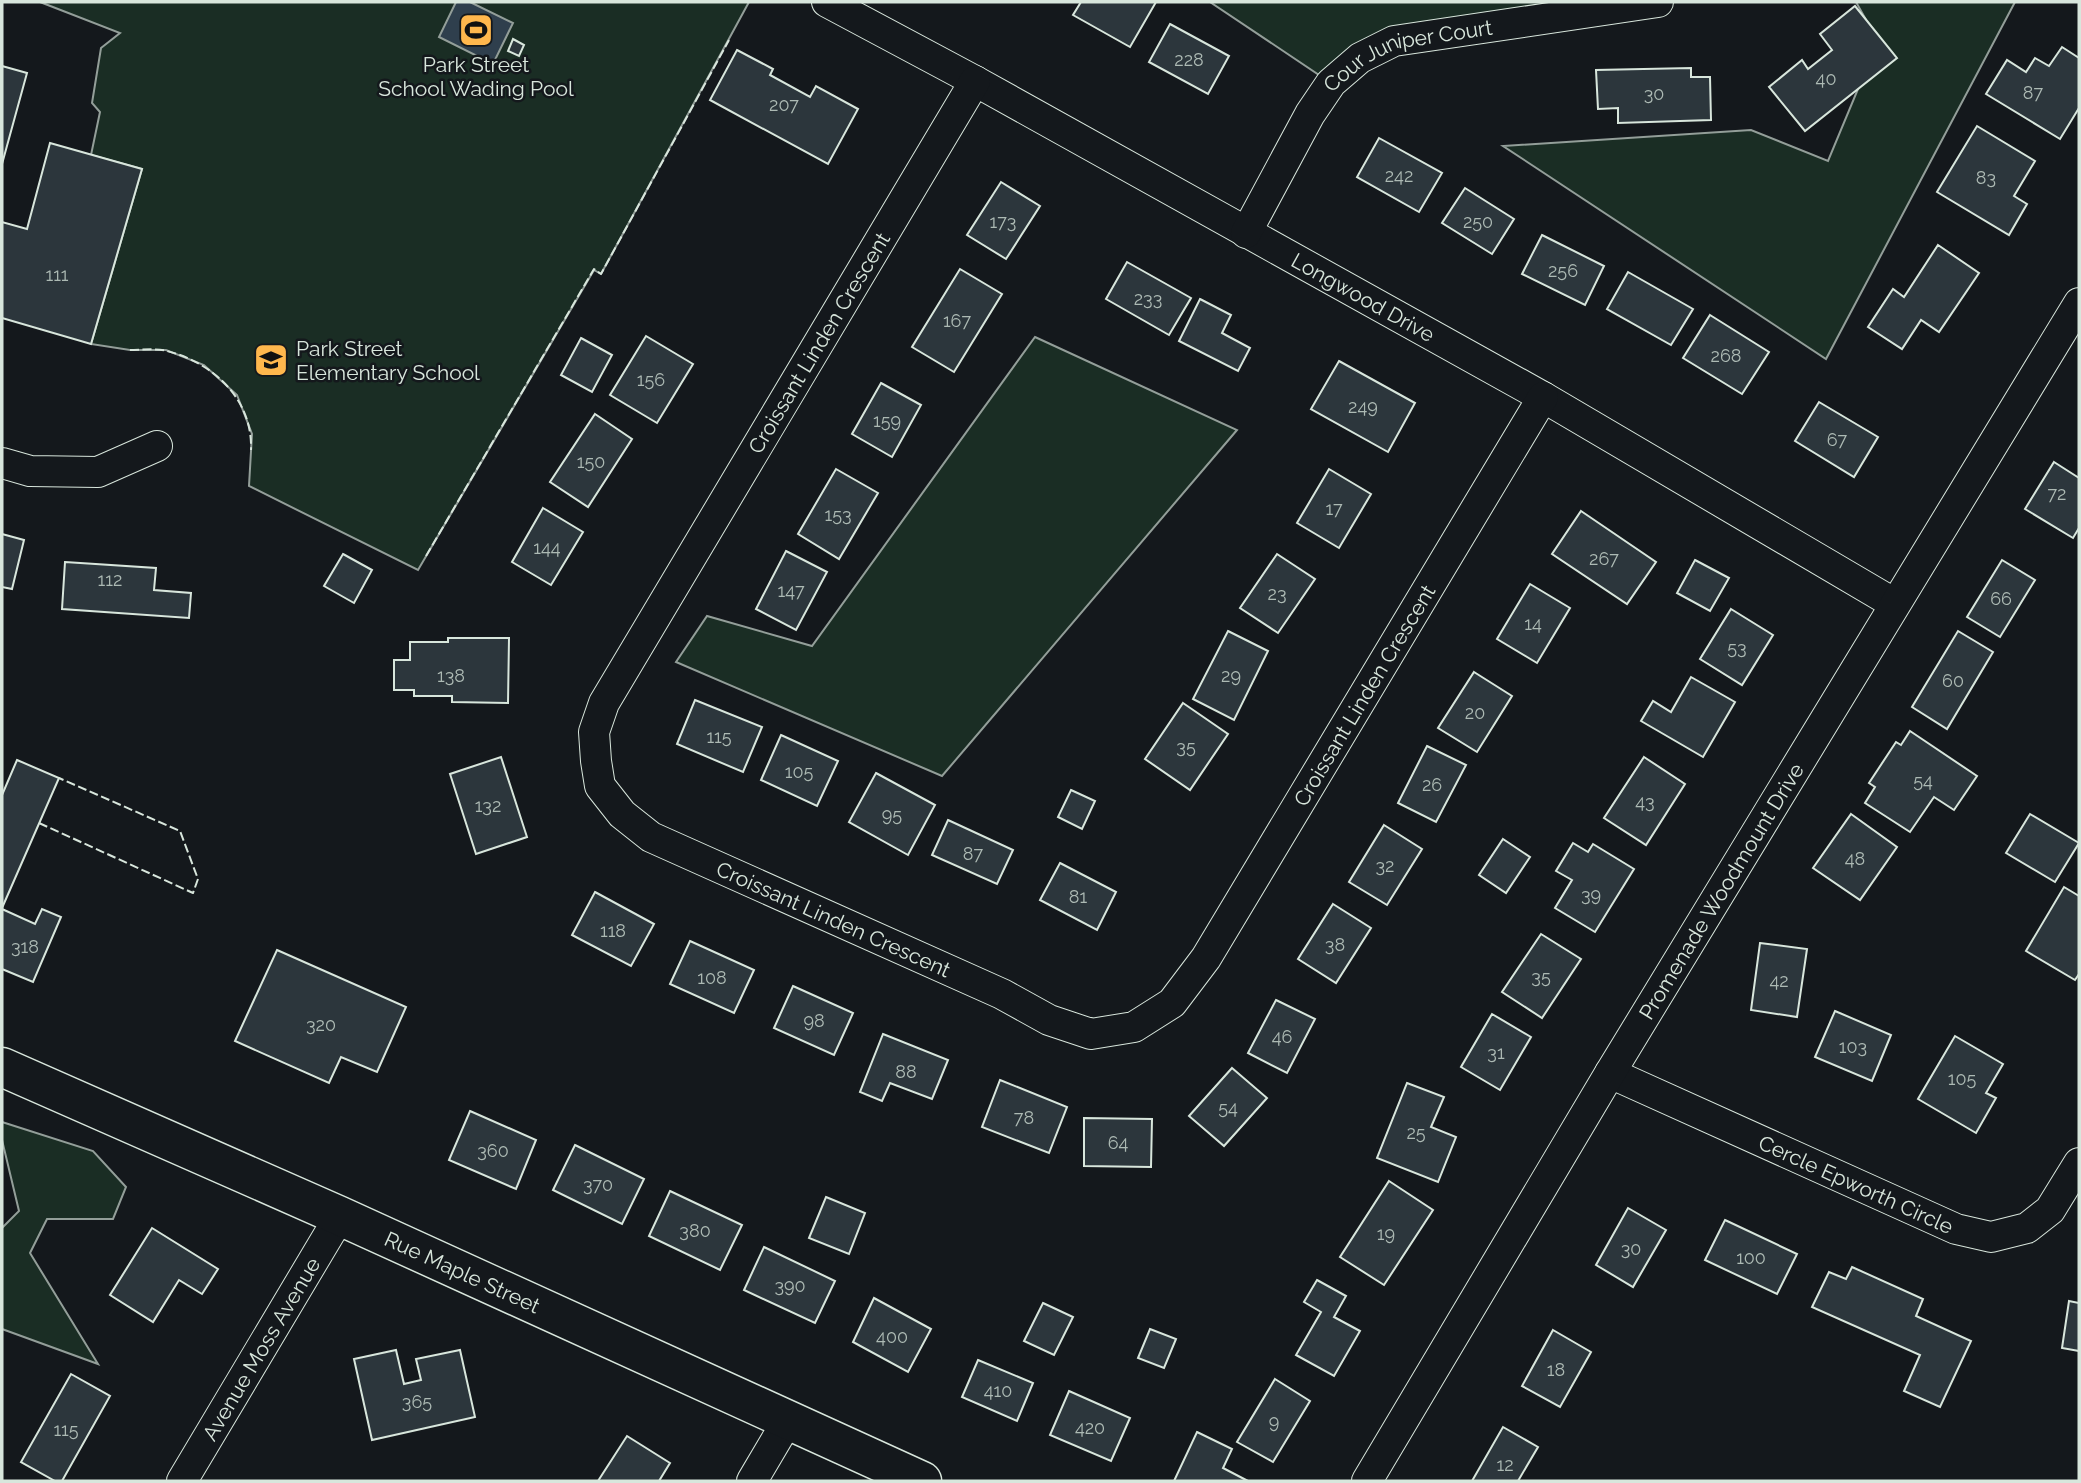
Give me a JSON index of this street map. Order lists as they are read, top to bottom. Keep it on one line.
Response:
{"streets":{"street":["Cour Juniper Court","Longwood Drive","Croissant Linden Crescent","Promenade Woodmount Drive","Cercle Epworth Circle","Rue Maple Street","Avenue Moss Avenue"]},"crossings":[["Cour Juniper Court","Longwood Drive"],["Longwood Drive","Croissant Linden Crescent"],["Longwood Drive","Promenade Woodmount Drive"],["Promenade Woodmount Drive","Cercle Epworth Circle"],["Rue Maple Street","Avenue Moss Avenue"]],"places":{"sports":["Park Street School Wading Pool"],"school or university":["Park Street Elementary School"]},"house_numbers":["228","40","87","30","207","242","83","173","250","256","111","233","167","268","156","249","159","67","150","72","17","153","144","267","112","147","23","66","14","53","138","29","60","20","115","35","105","54","26","43","132","95","87","48","32","39","81","118","38","318","35","108","42","98","320","46","103","31","88","105","54","78","25","64","360","370","380","19","30","100","390","400","18","410","365","9","420","115","12"]}
